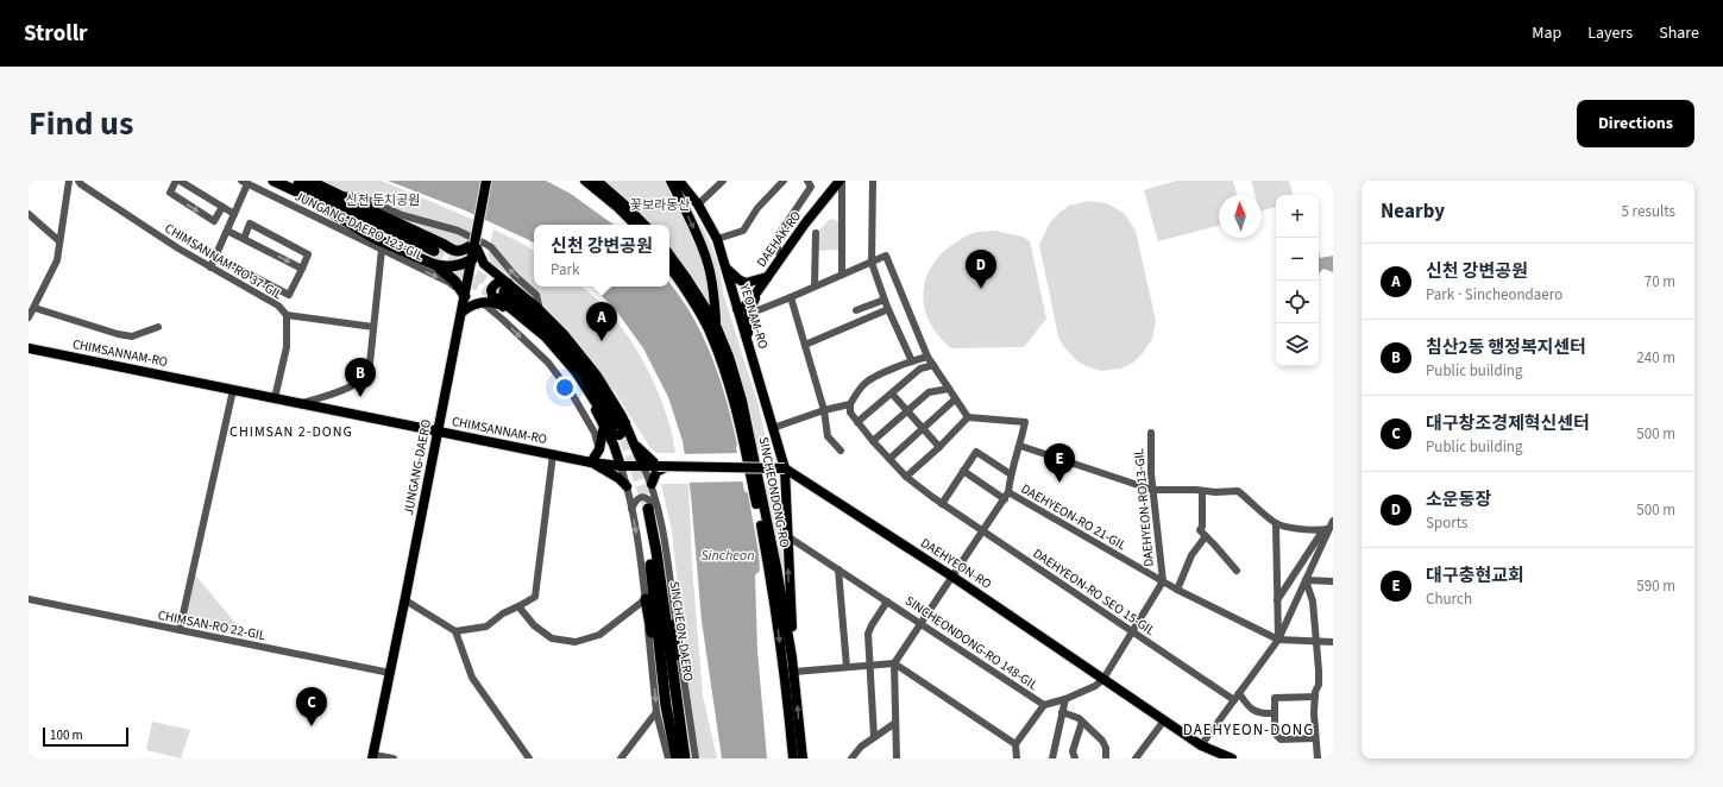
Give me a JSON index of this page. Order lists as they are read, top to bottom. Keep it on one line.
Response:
{"streets":{"highway":["SINCHEON-DAERO"],"main road":["DAEHAK-RO","YEONAM-RO","CHIMSANNAM-RO","JUNGANG-DAERO","SINCHEONDONG-RO","DAEHYEON-RO"],"street":["JUNGANG-DAERO 123-GIL","CHIMSANNAM-RO 37-GIL","DAEHYEON-RO 13-GIL","DAEHYEON-RO 21-GIL","DAEHYEON-RO SEO 15-GIL","CHIMSAN-RO 22-GIL","SINCHEONDONG-RO 148-GIL"]},"crossings":[["JUNGANG-DAERO 123-GIL","JUNGANG-DAERO"],["DAEHAK-RO","YEONAM-RO"],["CHIMSANNAM-RO 37-GIL","CHIMSANNAM-RO"],["YEONAM-RO","SINCHEONDONG-RO"],["YEONAM-RO","DAEHYEON-RO"],["YEONAM-RO","SINCHEONDONG-RO 148-GIL"],["CHIMSANNAM-RO","JUNGANG-DAERO"],["JUNGANG-DAERO","CHIMSAN-RO 22-GIL"],["DAEHYEON-RO 13-GIL","DAEHYEON-RO 21-GIL"],["DAEHYEON-RO 13-GIL","DAEHYEON-RO"],["DAEHYEON-RO 13-GIL","DAEHYEON-RO SEO 15-GIL"]],"districts":["CHIMSAN 2-DONG","DAEHYEON-DONG"],"water":["Sincheon"],"parks":["신천 둔치공원","꽃보라동산"],"scale_bar":"100 m","north":"top","page":{"header":"Strollr","nav":["Map","Layers","Share"],"title":"Find us","buttons":"Directions","heading":["Nearby","5 results"],"map_buttons":["+","−"],"popup":["신천 강변공원","Park"],"list":[{"mark":"A","name":"신천 강변공원","note":"Park · Sincheondaero","value":"70 m"},{"mark":"B","name":"침산2동 행정복지센터","note":"Public building","value":"240 m"},{"mark":"C","name":"대구창조경제혁신센터","note":"Public building","value":"500 m"},{"mark":"D","name":"소운동장","note":"Sports","value":"500 m"},{"mark":"E","name":"대구충현교회","note":"Church","value":"590 m"}],"pins":["D","A","B","E","C"],"scale":"100 m"}}
